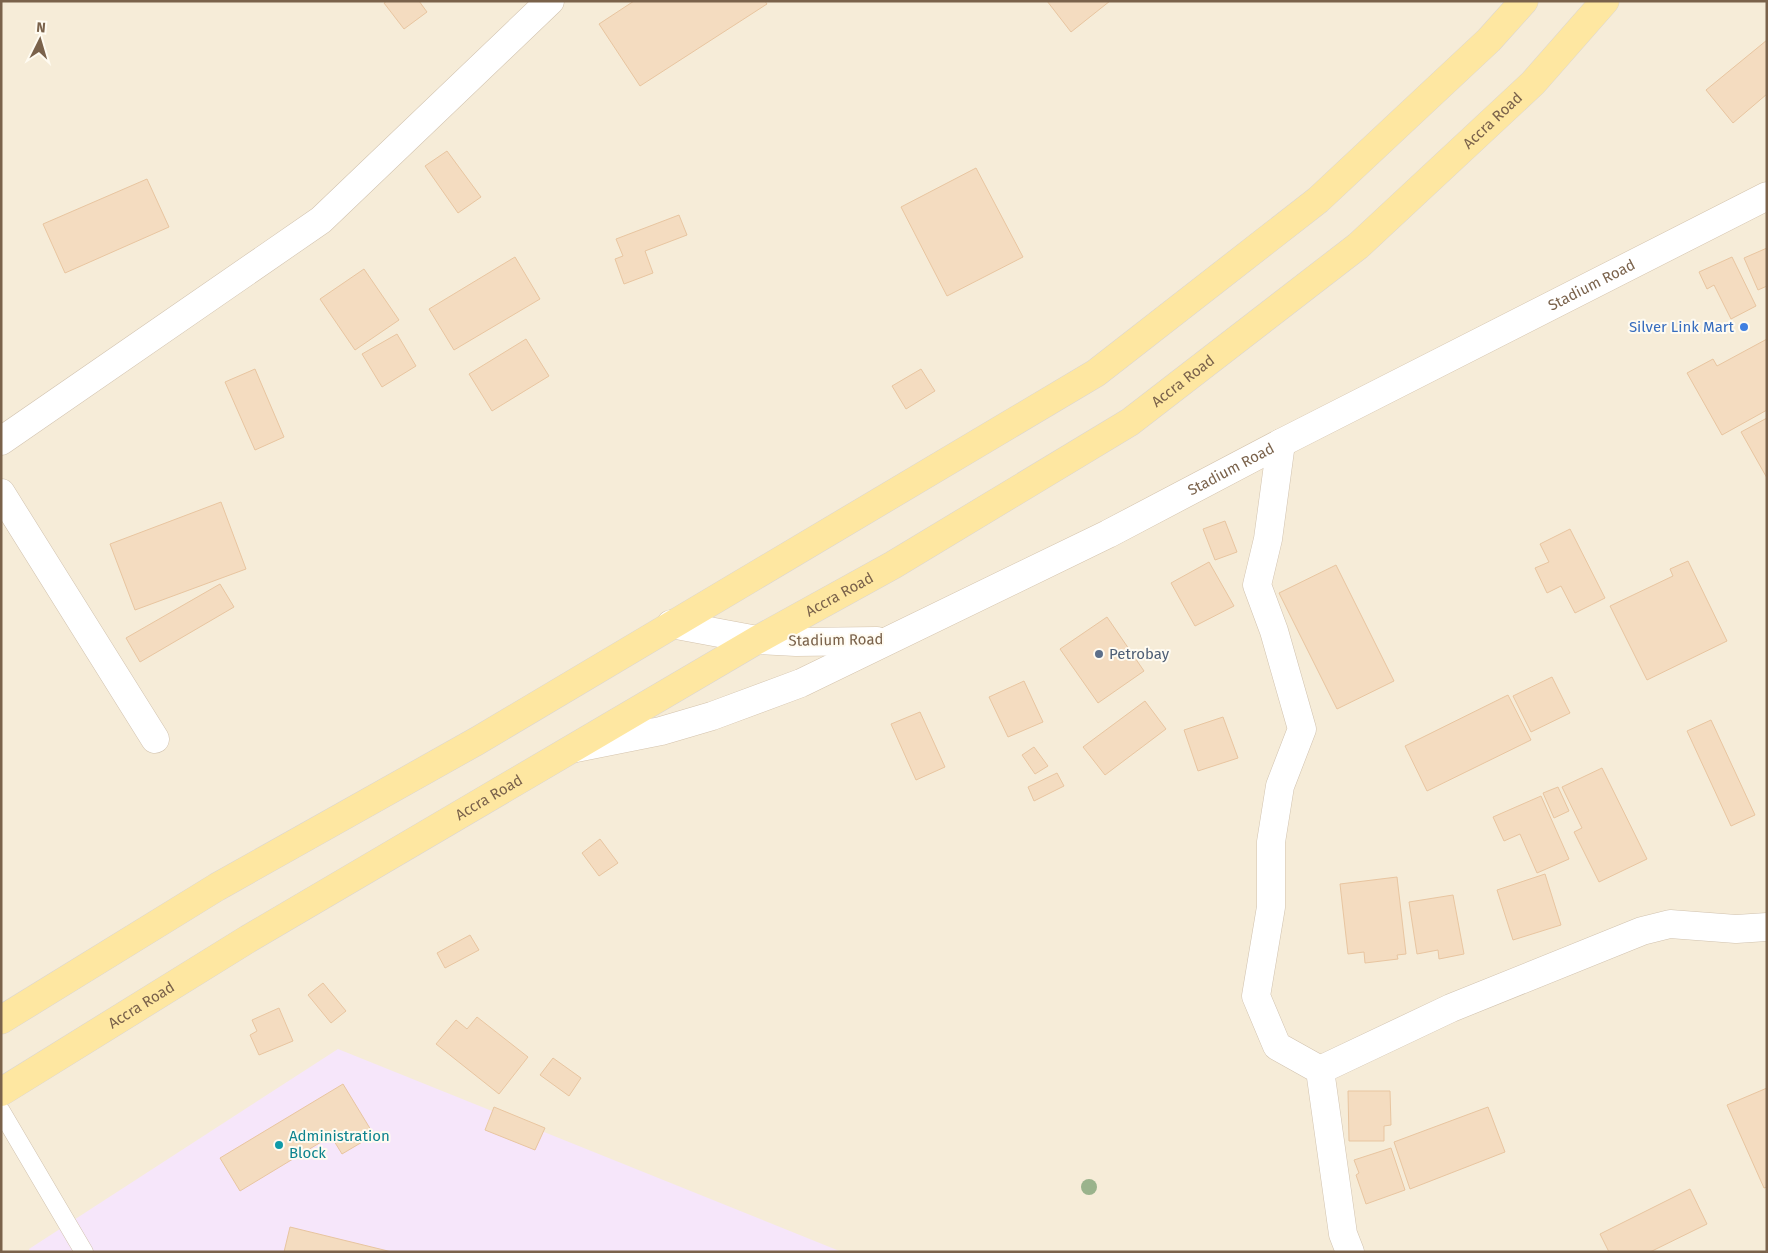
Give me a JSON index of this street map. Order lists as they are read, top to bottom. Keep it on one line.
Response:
{"streets":{"main road":["Accra Road"],"street":["Stadium Road"]},"crossings":[["Accra Road","Stadium Road"]],"places":["Silver Link Mart","Petrobay","Administration Block"],"north":"top"}
